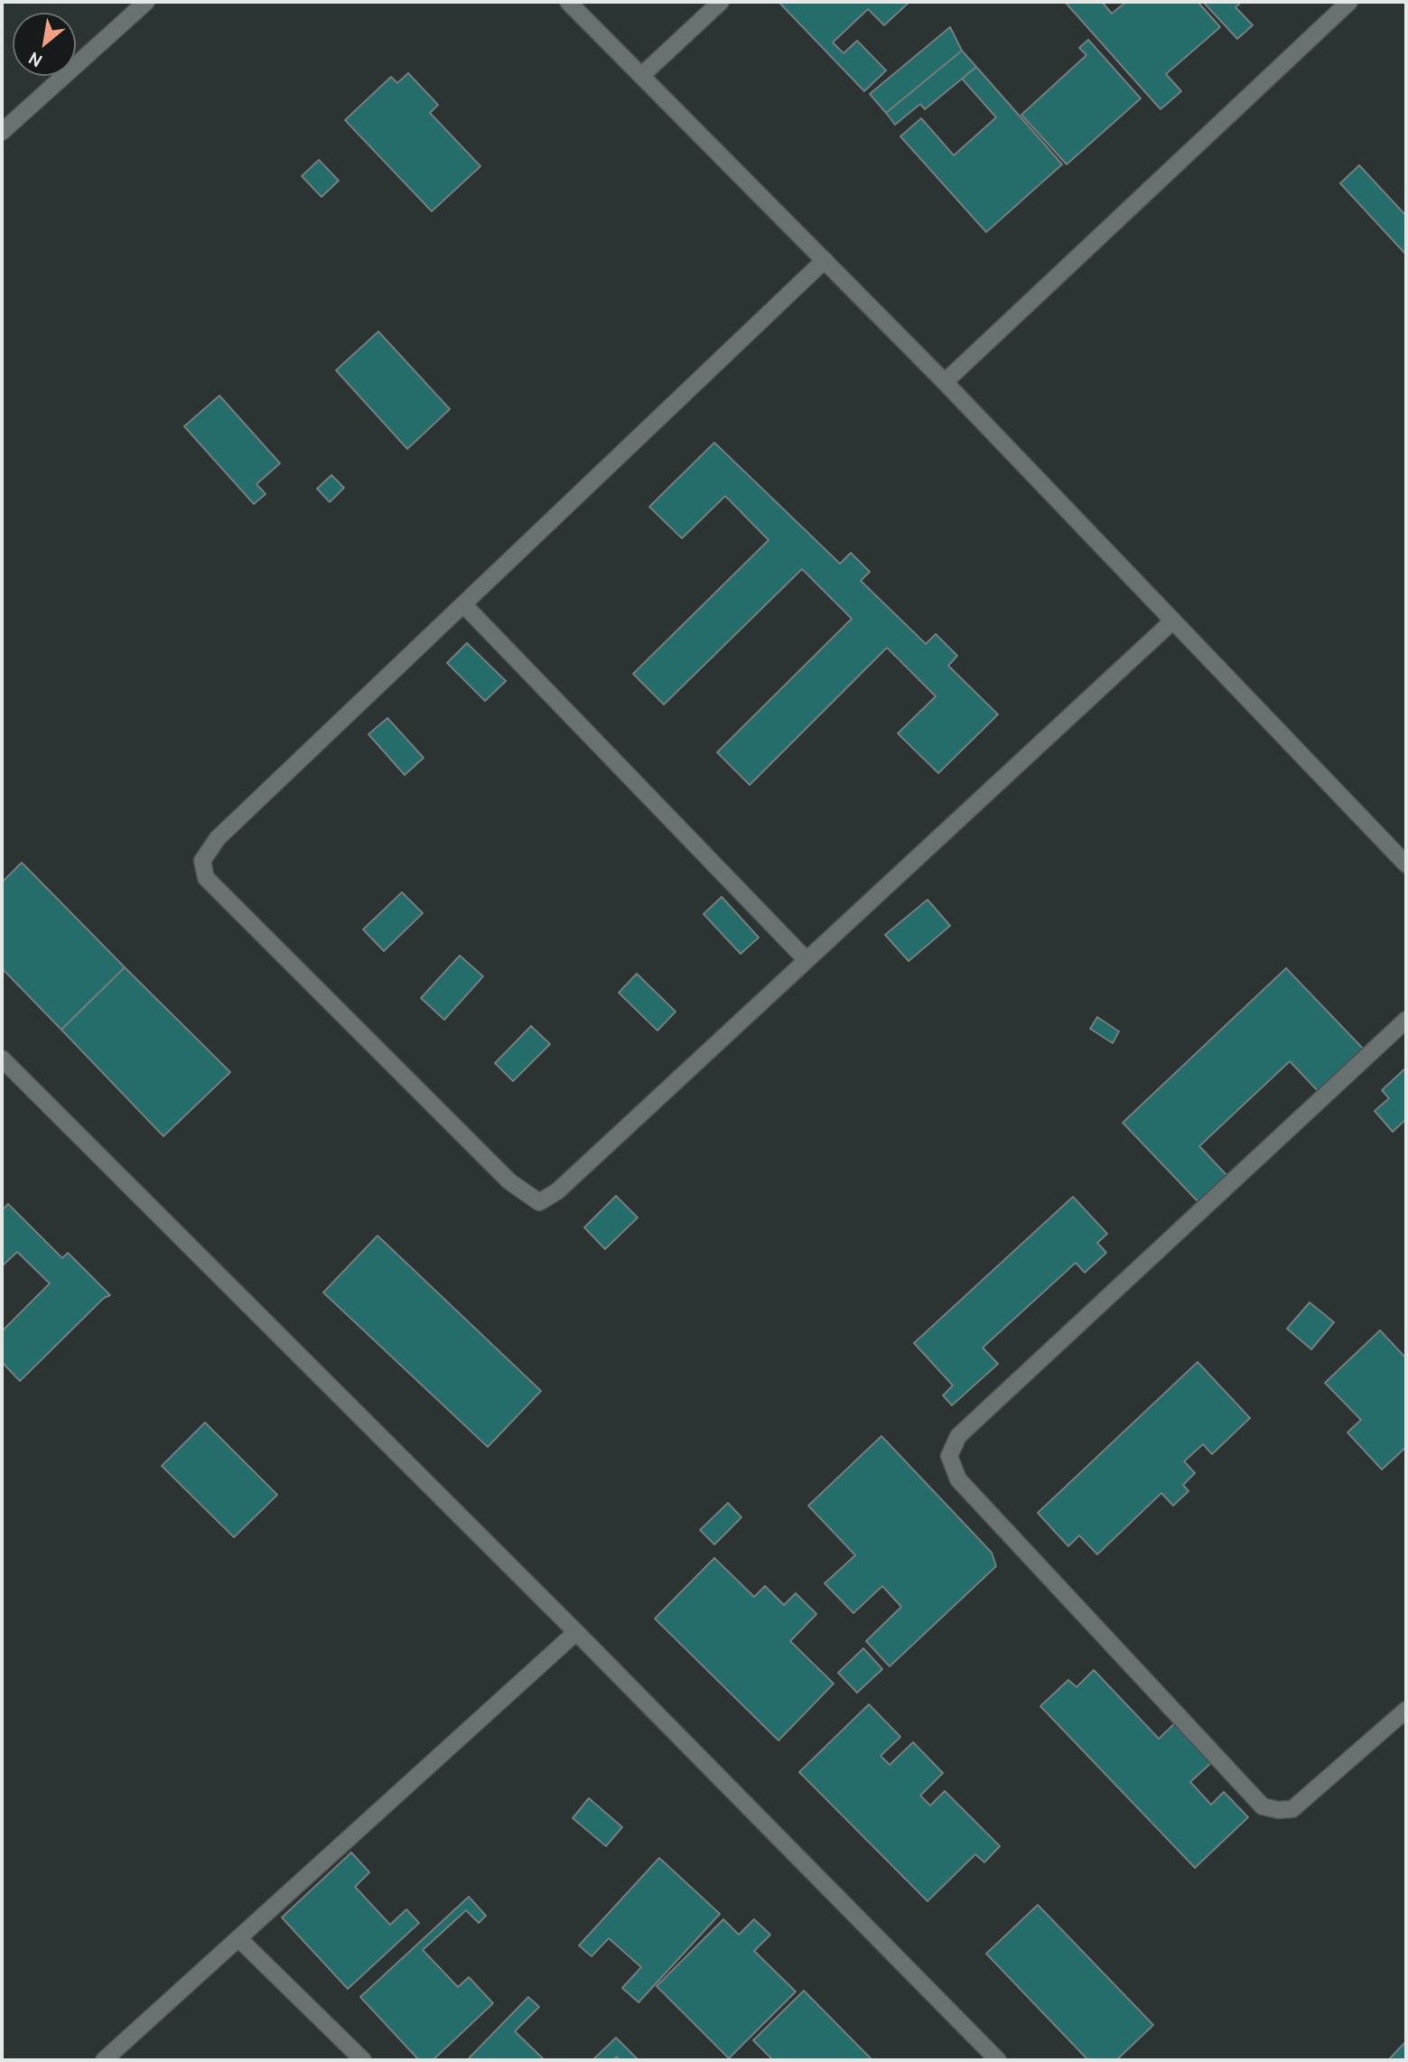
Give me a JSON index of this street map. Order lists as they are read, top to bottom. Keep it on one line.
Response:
{"north":"bottom left"}
